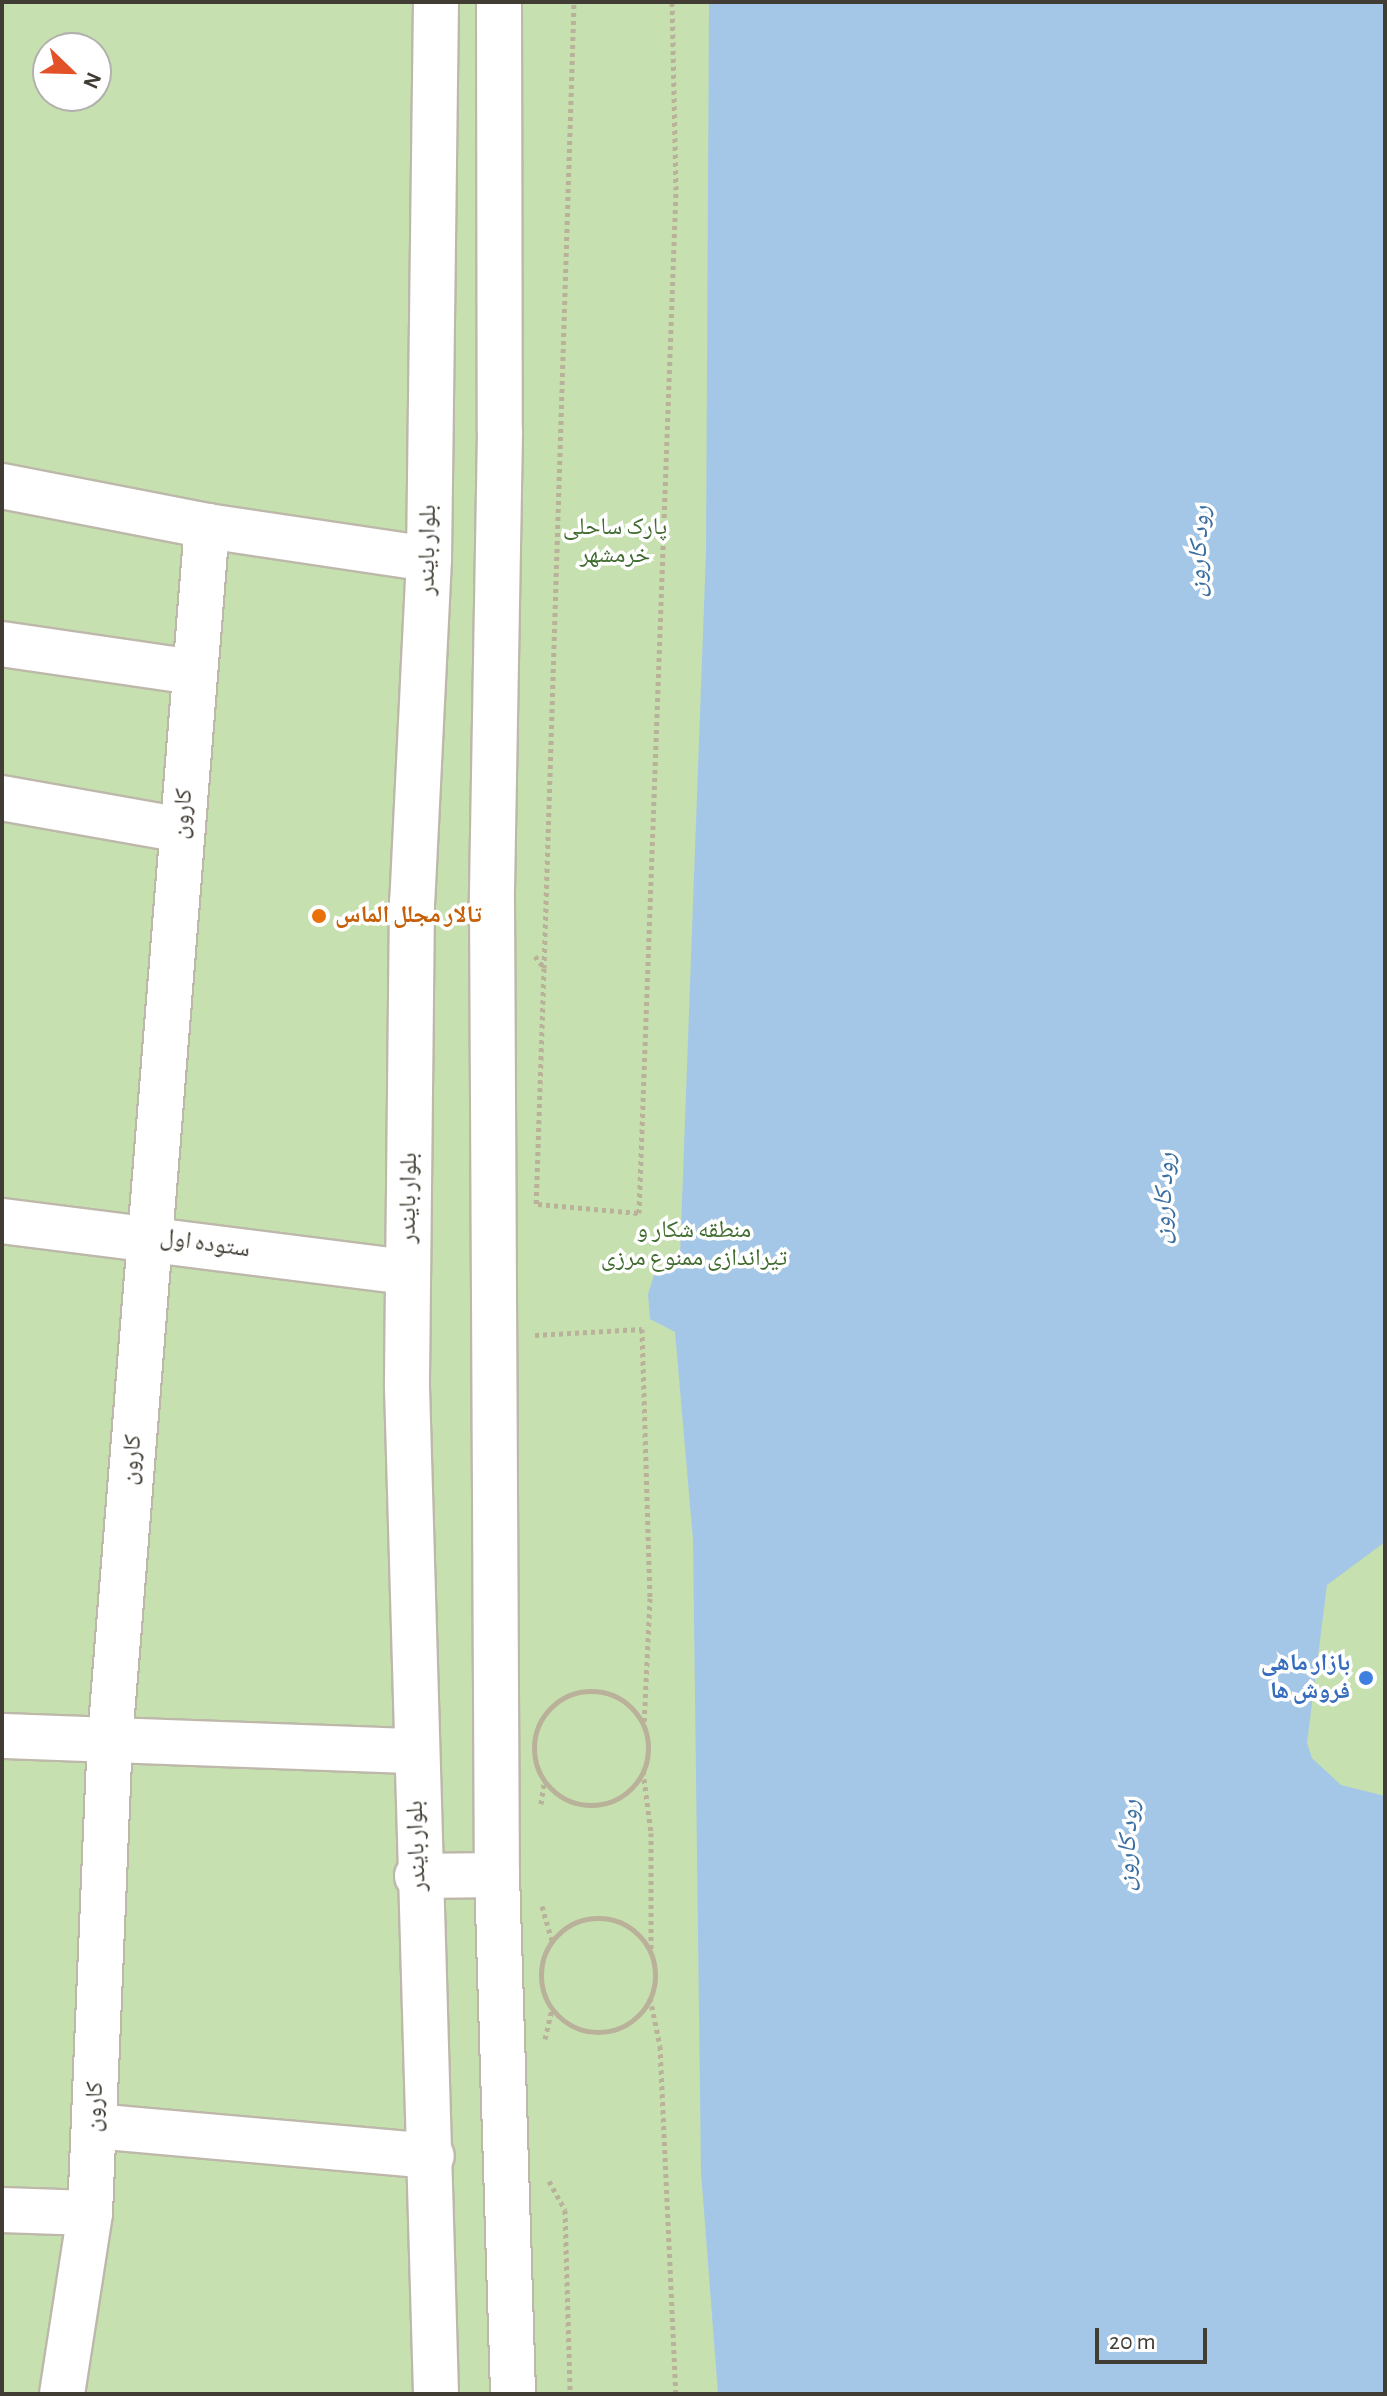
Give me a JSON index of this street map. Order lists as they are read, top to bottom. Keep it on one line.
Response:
{"streets":{"street":["بلوار بایندر","کارون","ستوده اول"]},"crossings":[["بلوار بایندر","ستوده اول"],["کارون","ستوده اول"]],"water":["رود کارون"],"parks":["پارک ساحلی خرمشهر","منطقه شکار و تیراندازی ممنوع مرزی"],"places":["تالار مجلل الماس","بازار ماهی فروش ها"],"scale_bar":"20 m","north":"bottom right"}
